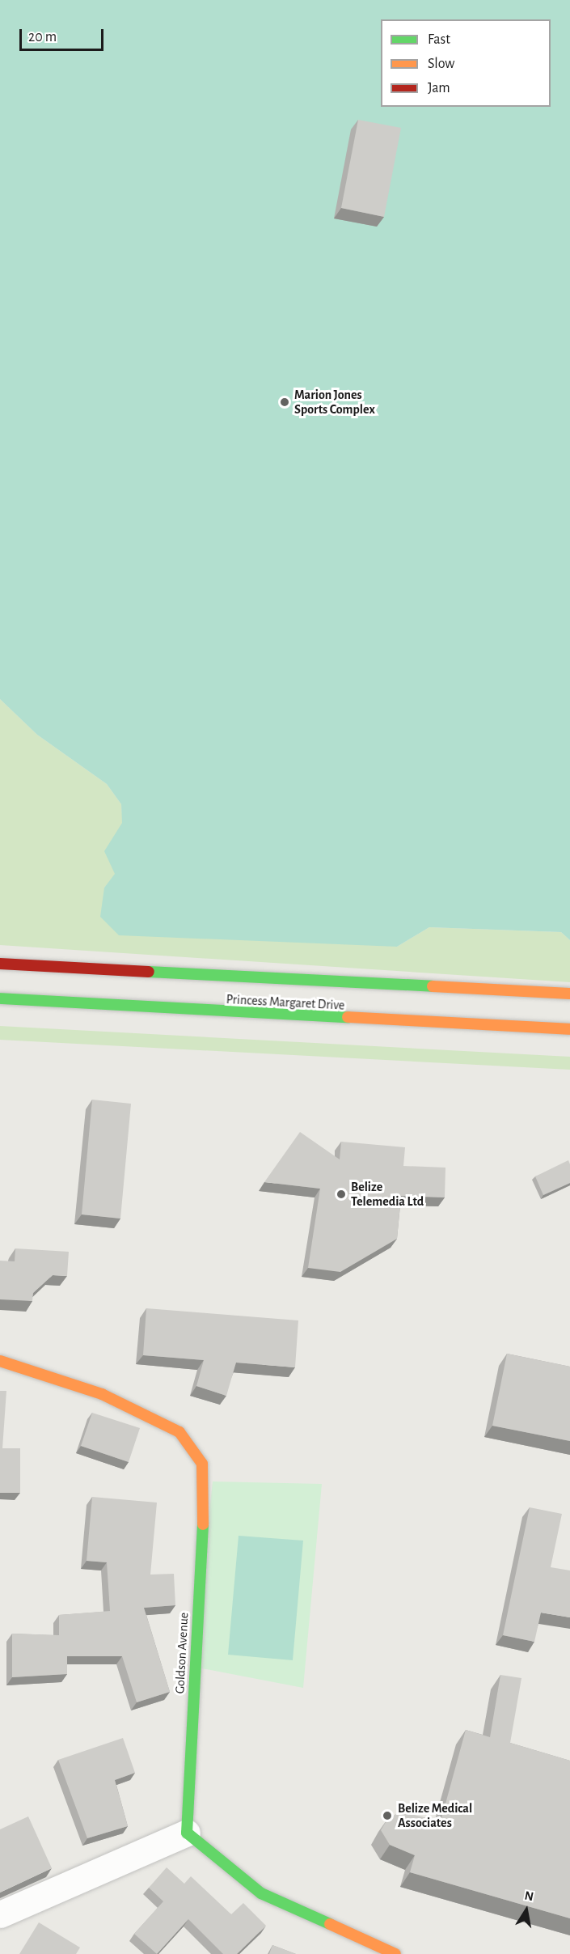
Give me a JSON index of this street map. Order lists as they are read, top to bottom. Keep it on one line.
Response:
{"streets":{"main road":["Princess Margaret Drive","Goldson Avenue"]},"places":["Marion Jones Sports Complex","Belize Telemedia Ltd","Belize Medical Associates"],"legend":["Fast","Slow","Jam"],"scale_bar":"20 m","north":"top"}
